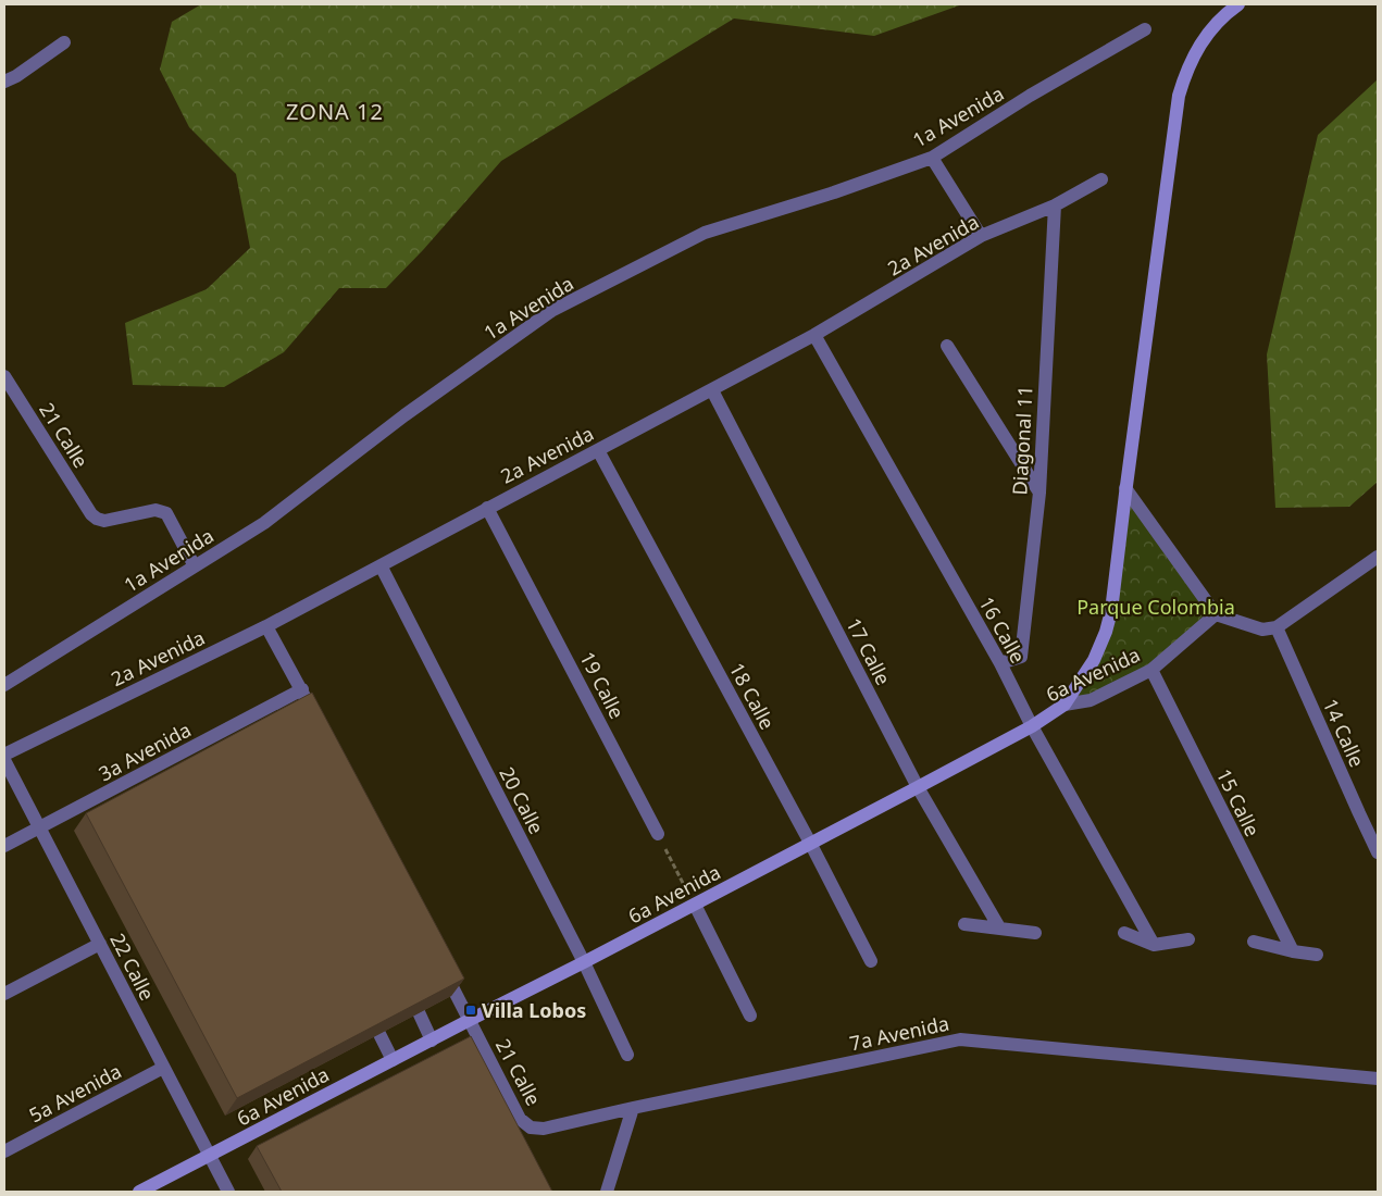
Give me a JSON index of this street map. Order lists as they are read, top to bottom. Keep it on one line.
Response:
{"streets":{"main road":["6a Avenida"],"street":["1a Avenida","2a Avenida","21 Calle","Diagonal 11","16 Calle","17 Calle","19 Calle","18 Calle","14 Calle","3a Avenida","20 Calle","15 Calle","22 Calle","7a Avenida","5a Avenida"]},"crossings":[["1a Avenida","21 Calle"],["2a Avenida","Diagonal 11"],["2a Avenida","16 Calle"],["2a Avenida","17 Calle"],["2a Avenida","19 Calle"],["2a Avenida","18 Calle"],["2a Avenida","20 Calle"],["21 Calle","6a Avenida"],["21 Calle","7a Avenida"],["Diagonal 11","16 Calle"],["16 Calle","6a Avenida"],["17 Calle","6a Avenida"],["6a Avenida","18 Calle"],["6a Avenida","20 Calle"],["6a Avenida","15 Calle"],["6a Avenida","22 Calle"],["3a Avenida","22 Calle"],["22 Calle","5a Avenida"]],"districts":["ZONA 12"],"parks":["Parque Colombia"],"places":{"transit":["Villa Lobos"]}}
